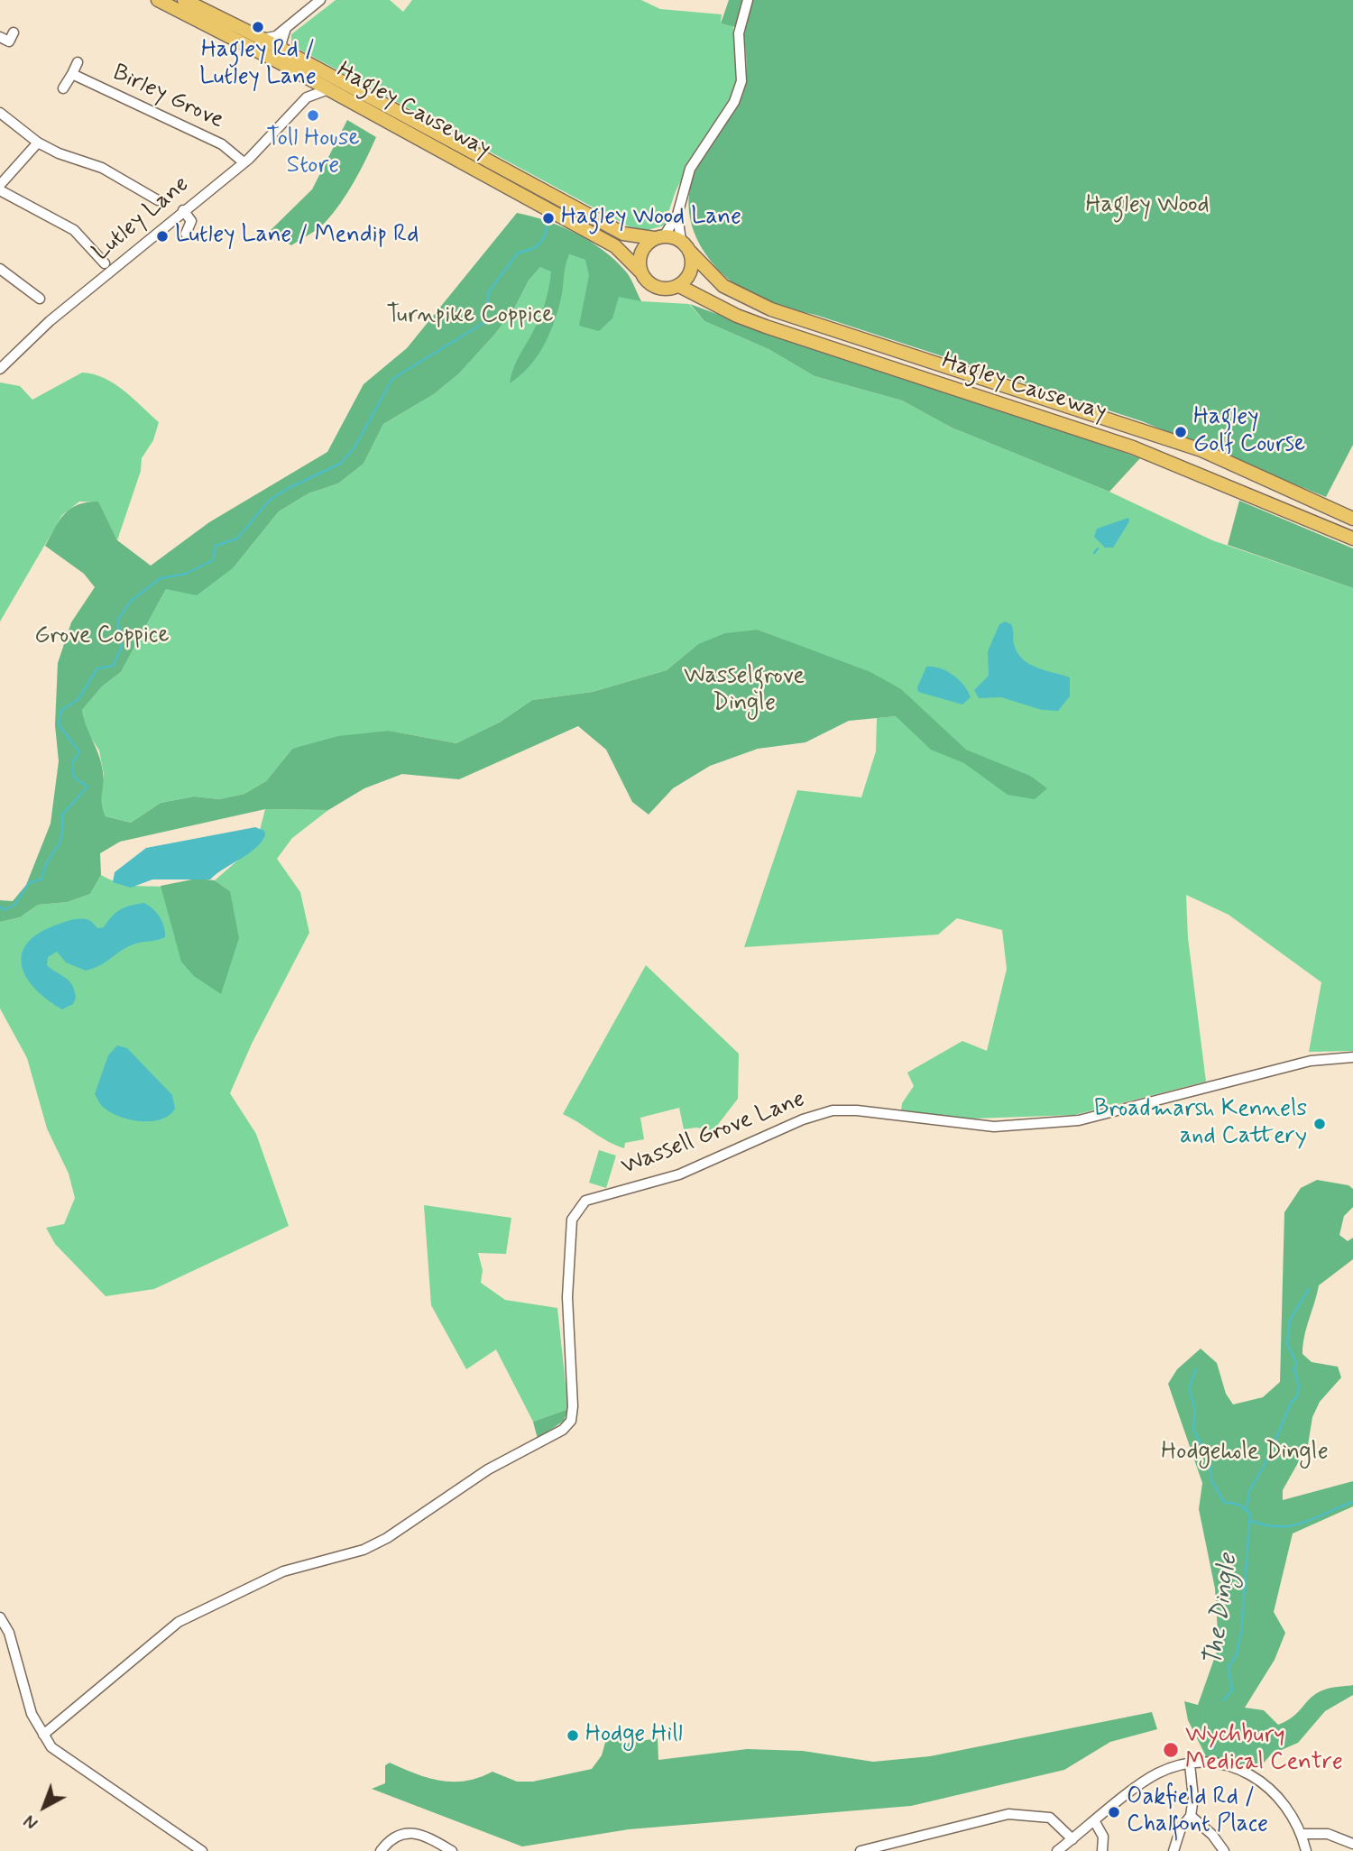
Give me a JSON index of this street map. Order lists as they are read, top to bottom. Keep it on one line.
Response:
{"streets":{"highway":["Hagley Causeway"],"street":["Birley Grove","Lutley Lane","Wassell Grove Lane"]},"crossings":[["Birley Grove","Lutley Lane"],["Hagley Causeway","Lutley Lane"]],"water":["The Dingle"],"parks":["Hagley Wood","Turnpike Coppice","Grove Coppice","Wasselgrove Dingle","Hodgehole Dingle"],"places":["Hagley Rd / Lutley Lane","Toll House Store","Hagley Wood Lane","Lutley Lane / Mendip Rd","Hagley Golf Course","Broadmarsh Kennels and Cattery","Hodge Hill","Wychbury Medical Centre","Oakfield Rd / Chalfont Place"],"north":"bottom left"}
